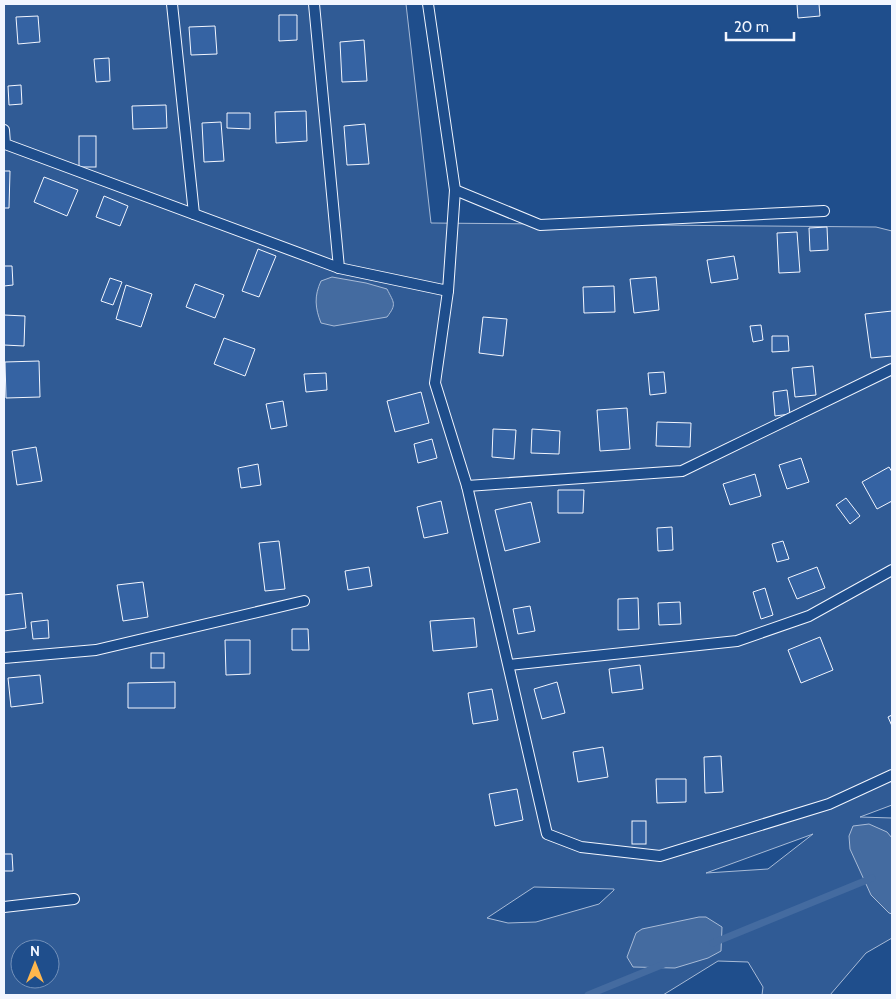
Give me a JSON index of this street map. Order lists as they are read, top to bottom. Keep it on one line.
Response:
{"scale_bar":"20 m","north":"top"}
